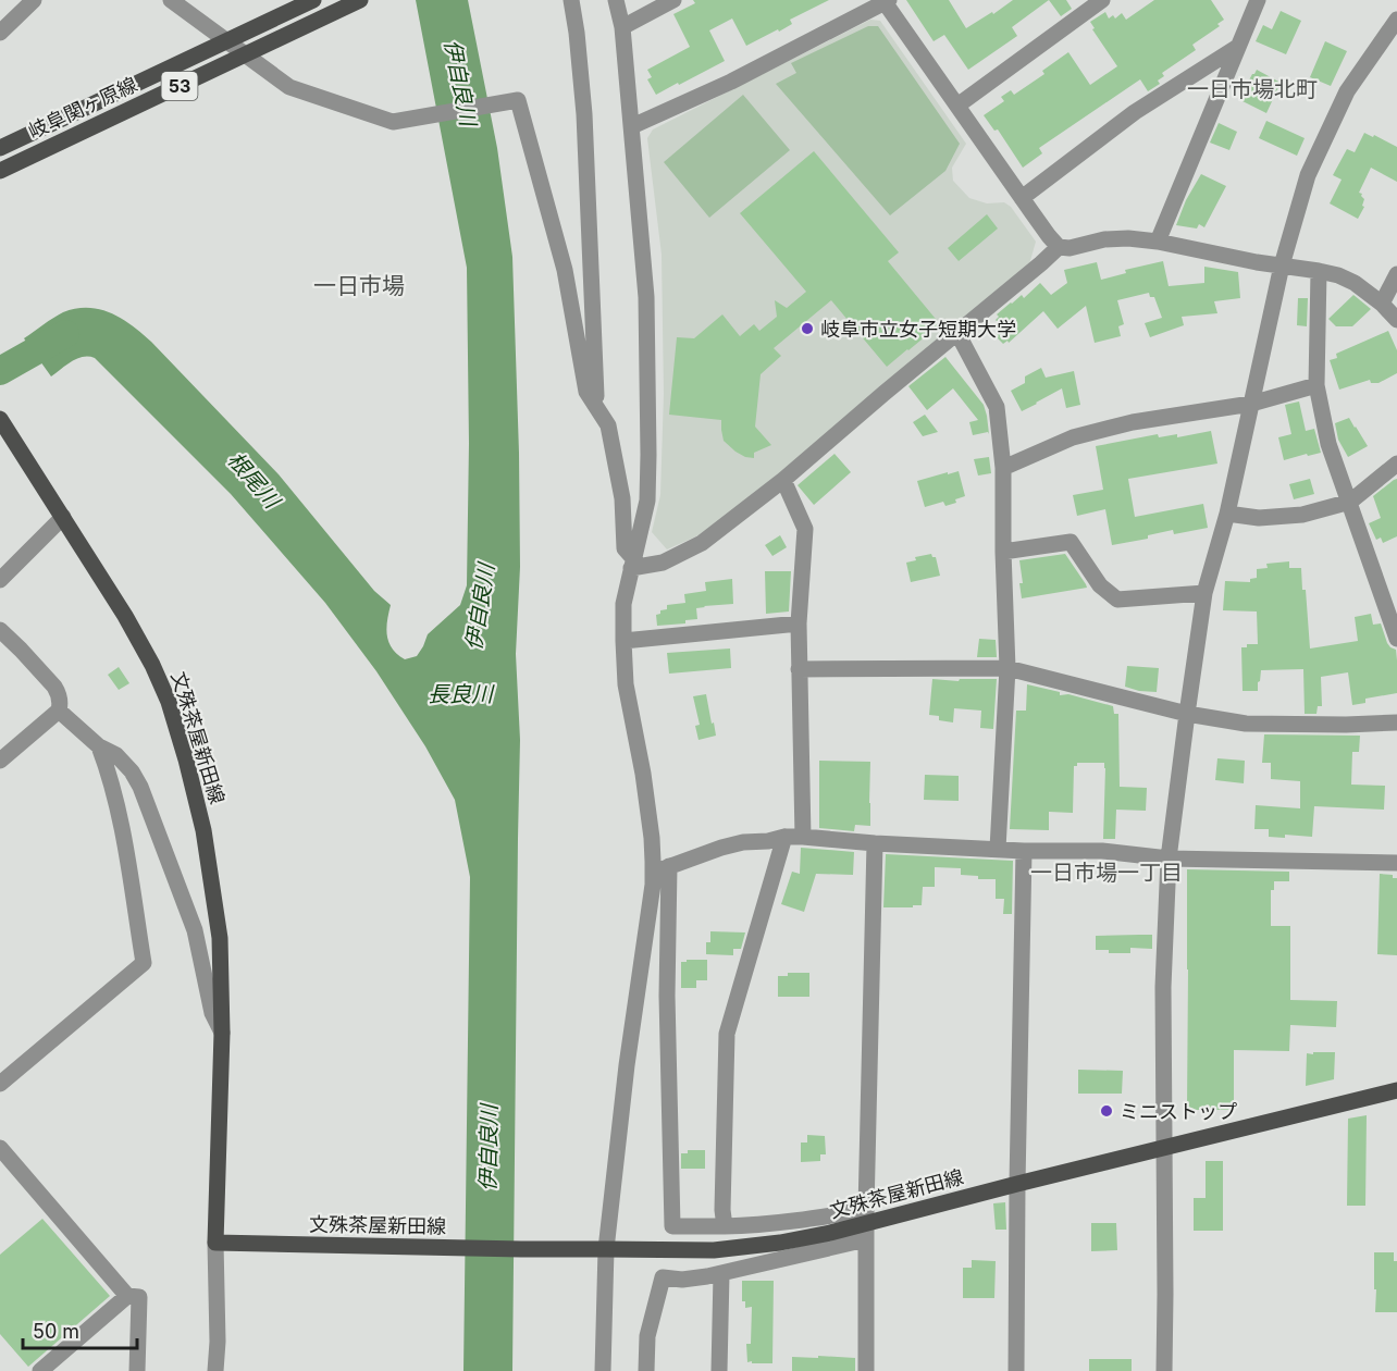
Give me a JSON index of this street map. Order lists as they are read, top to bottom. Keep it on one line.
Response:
{"streets":{"main road":["53","岐阜関ヶ原線","文殊茶屋新田線"]},"districts":["一日市場北町","一日市場","一日市場一丁目"],"water":["伊自良川","根尾川","長良川"],"places":["岐阜市立女子短期大学","ミニストップ"],"scale_bar":"50 m"}
